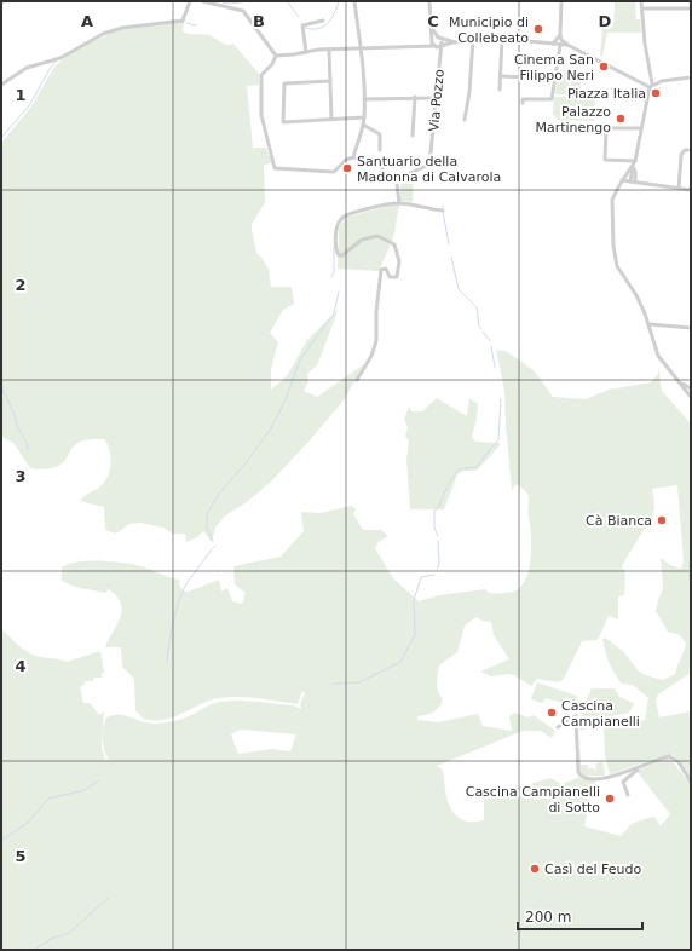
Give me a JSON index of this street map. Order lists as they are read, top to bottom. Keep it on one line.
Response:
{"streets":{"street":["Via Pozzo"]},"places":["Municipio di Collebeato","Cinema San Filippo Neri","Piazza Italia","Palazzo Martinengo","Santuario della Madonna di Calvarola","Cà Bianca","Cascina Campianelli","Cascina Campianelli di Sotto","Casì del Feudo"],"scale_bar":"200 m","grid":{"columns":["A","B","C","D"],"rows":["1","2","3","4","5"]}}
